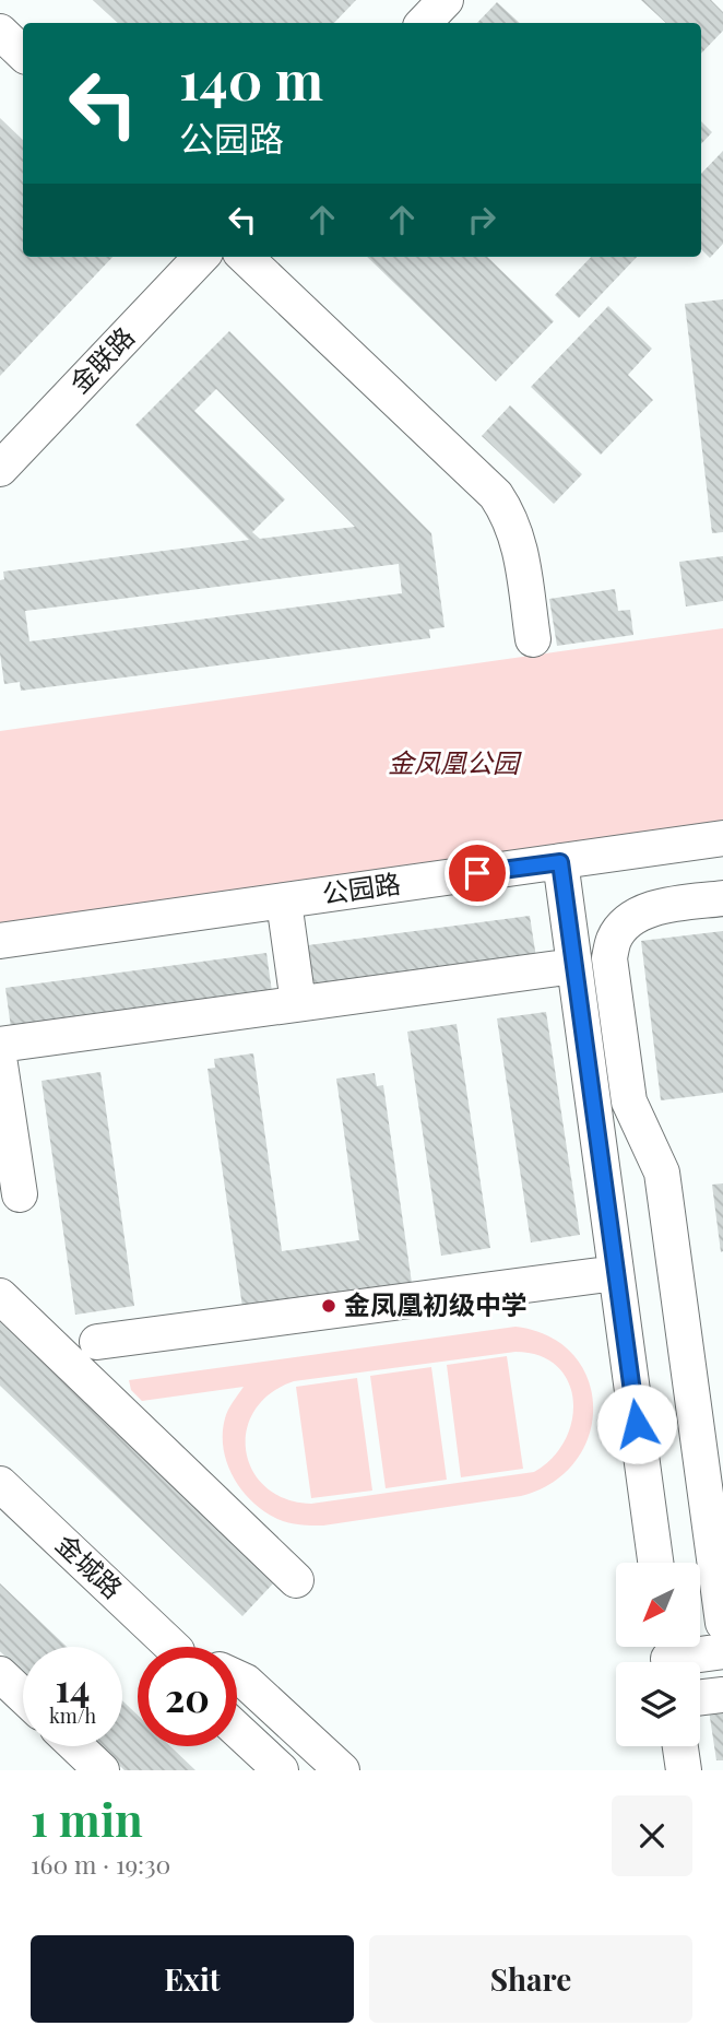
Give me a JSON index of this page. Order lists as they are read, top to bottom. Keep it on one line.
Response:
{"streets":{"street":["金联路","公园路","金城路"]},"parks":["金凤凰公园"],"places":["金凤凰初级中学"],"north":"bottom left","page":{"turn":["140 m","公园路"],"speed":"14 km/h","limit":"20","heading":["1 min","160 m · 19:30"],"buttons":["Exit","Share"]}}
